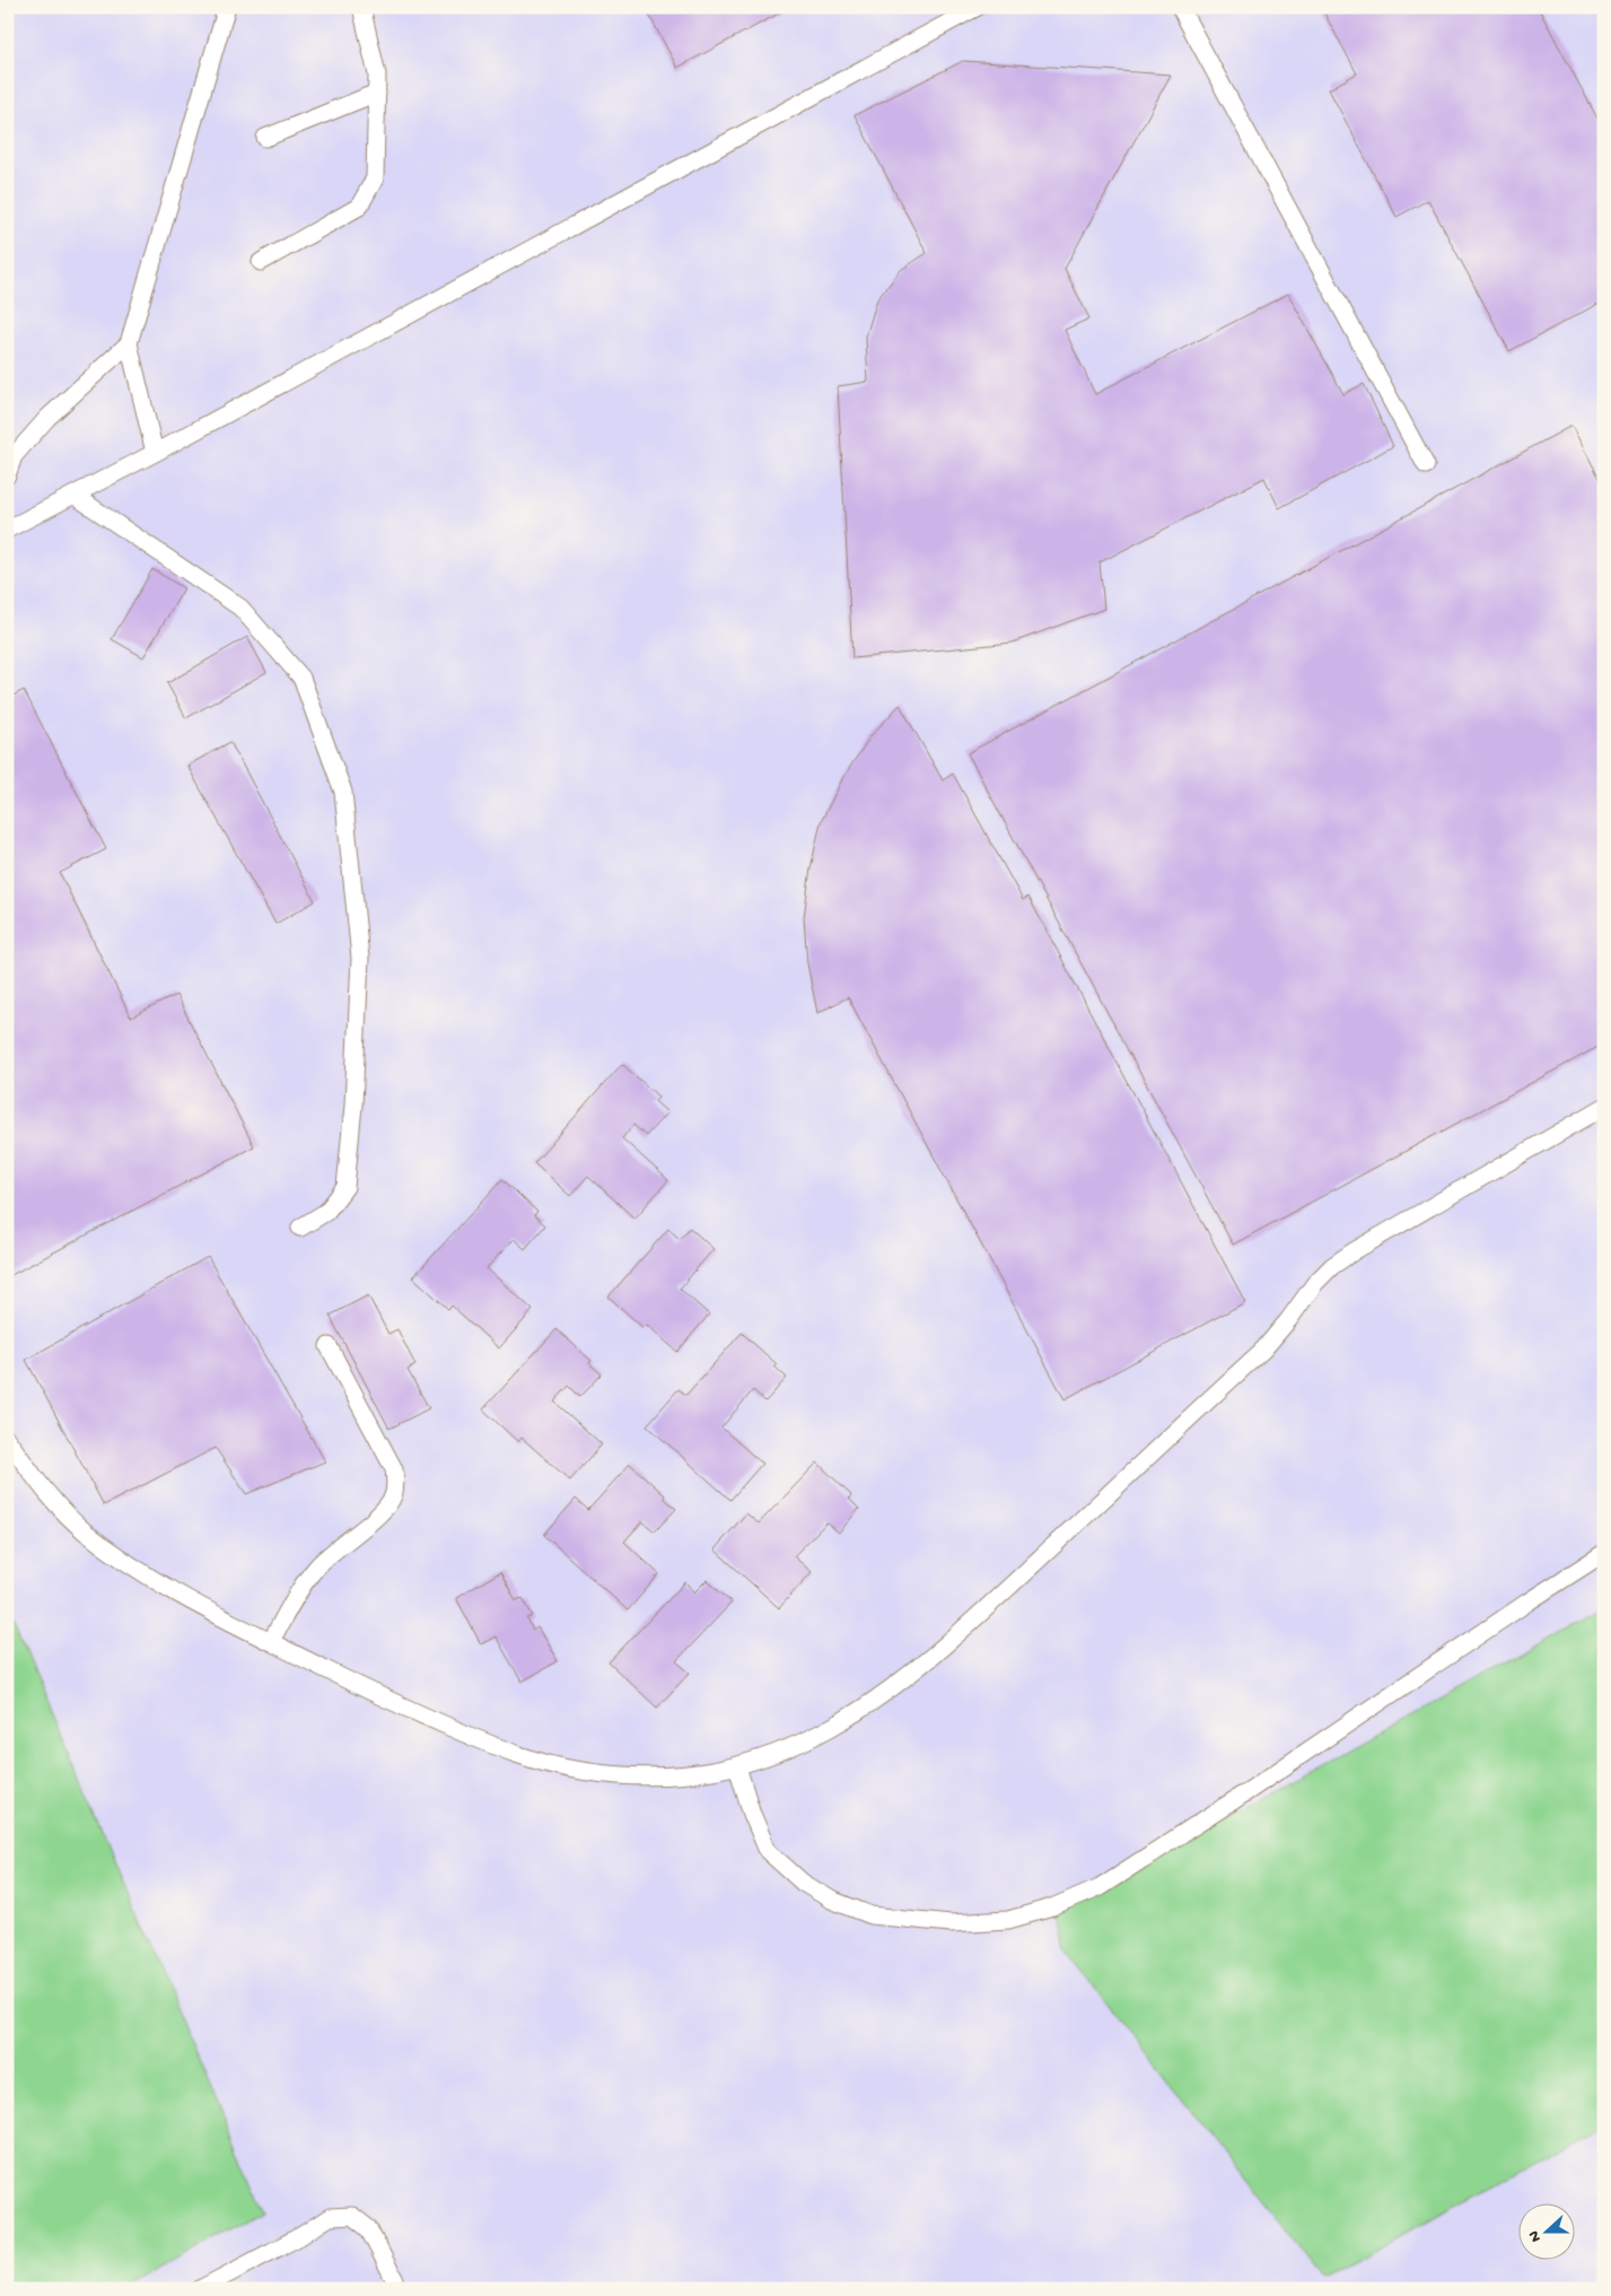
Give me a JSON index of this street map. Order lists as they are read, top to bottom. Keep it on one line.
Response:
{"north":"left"}
